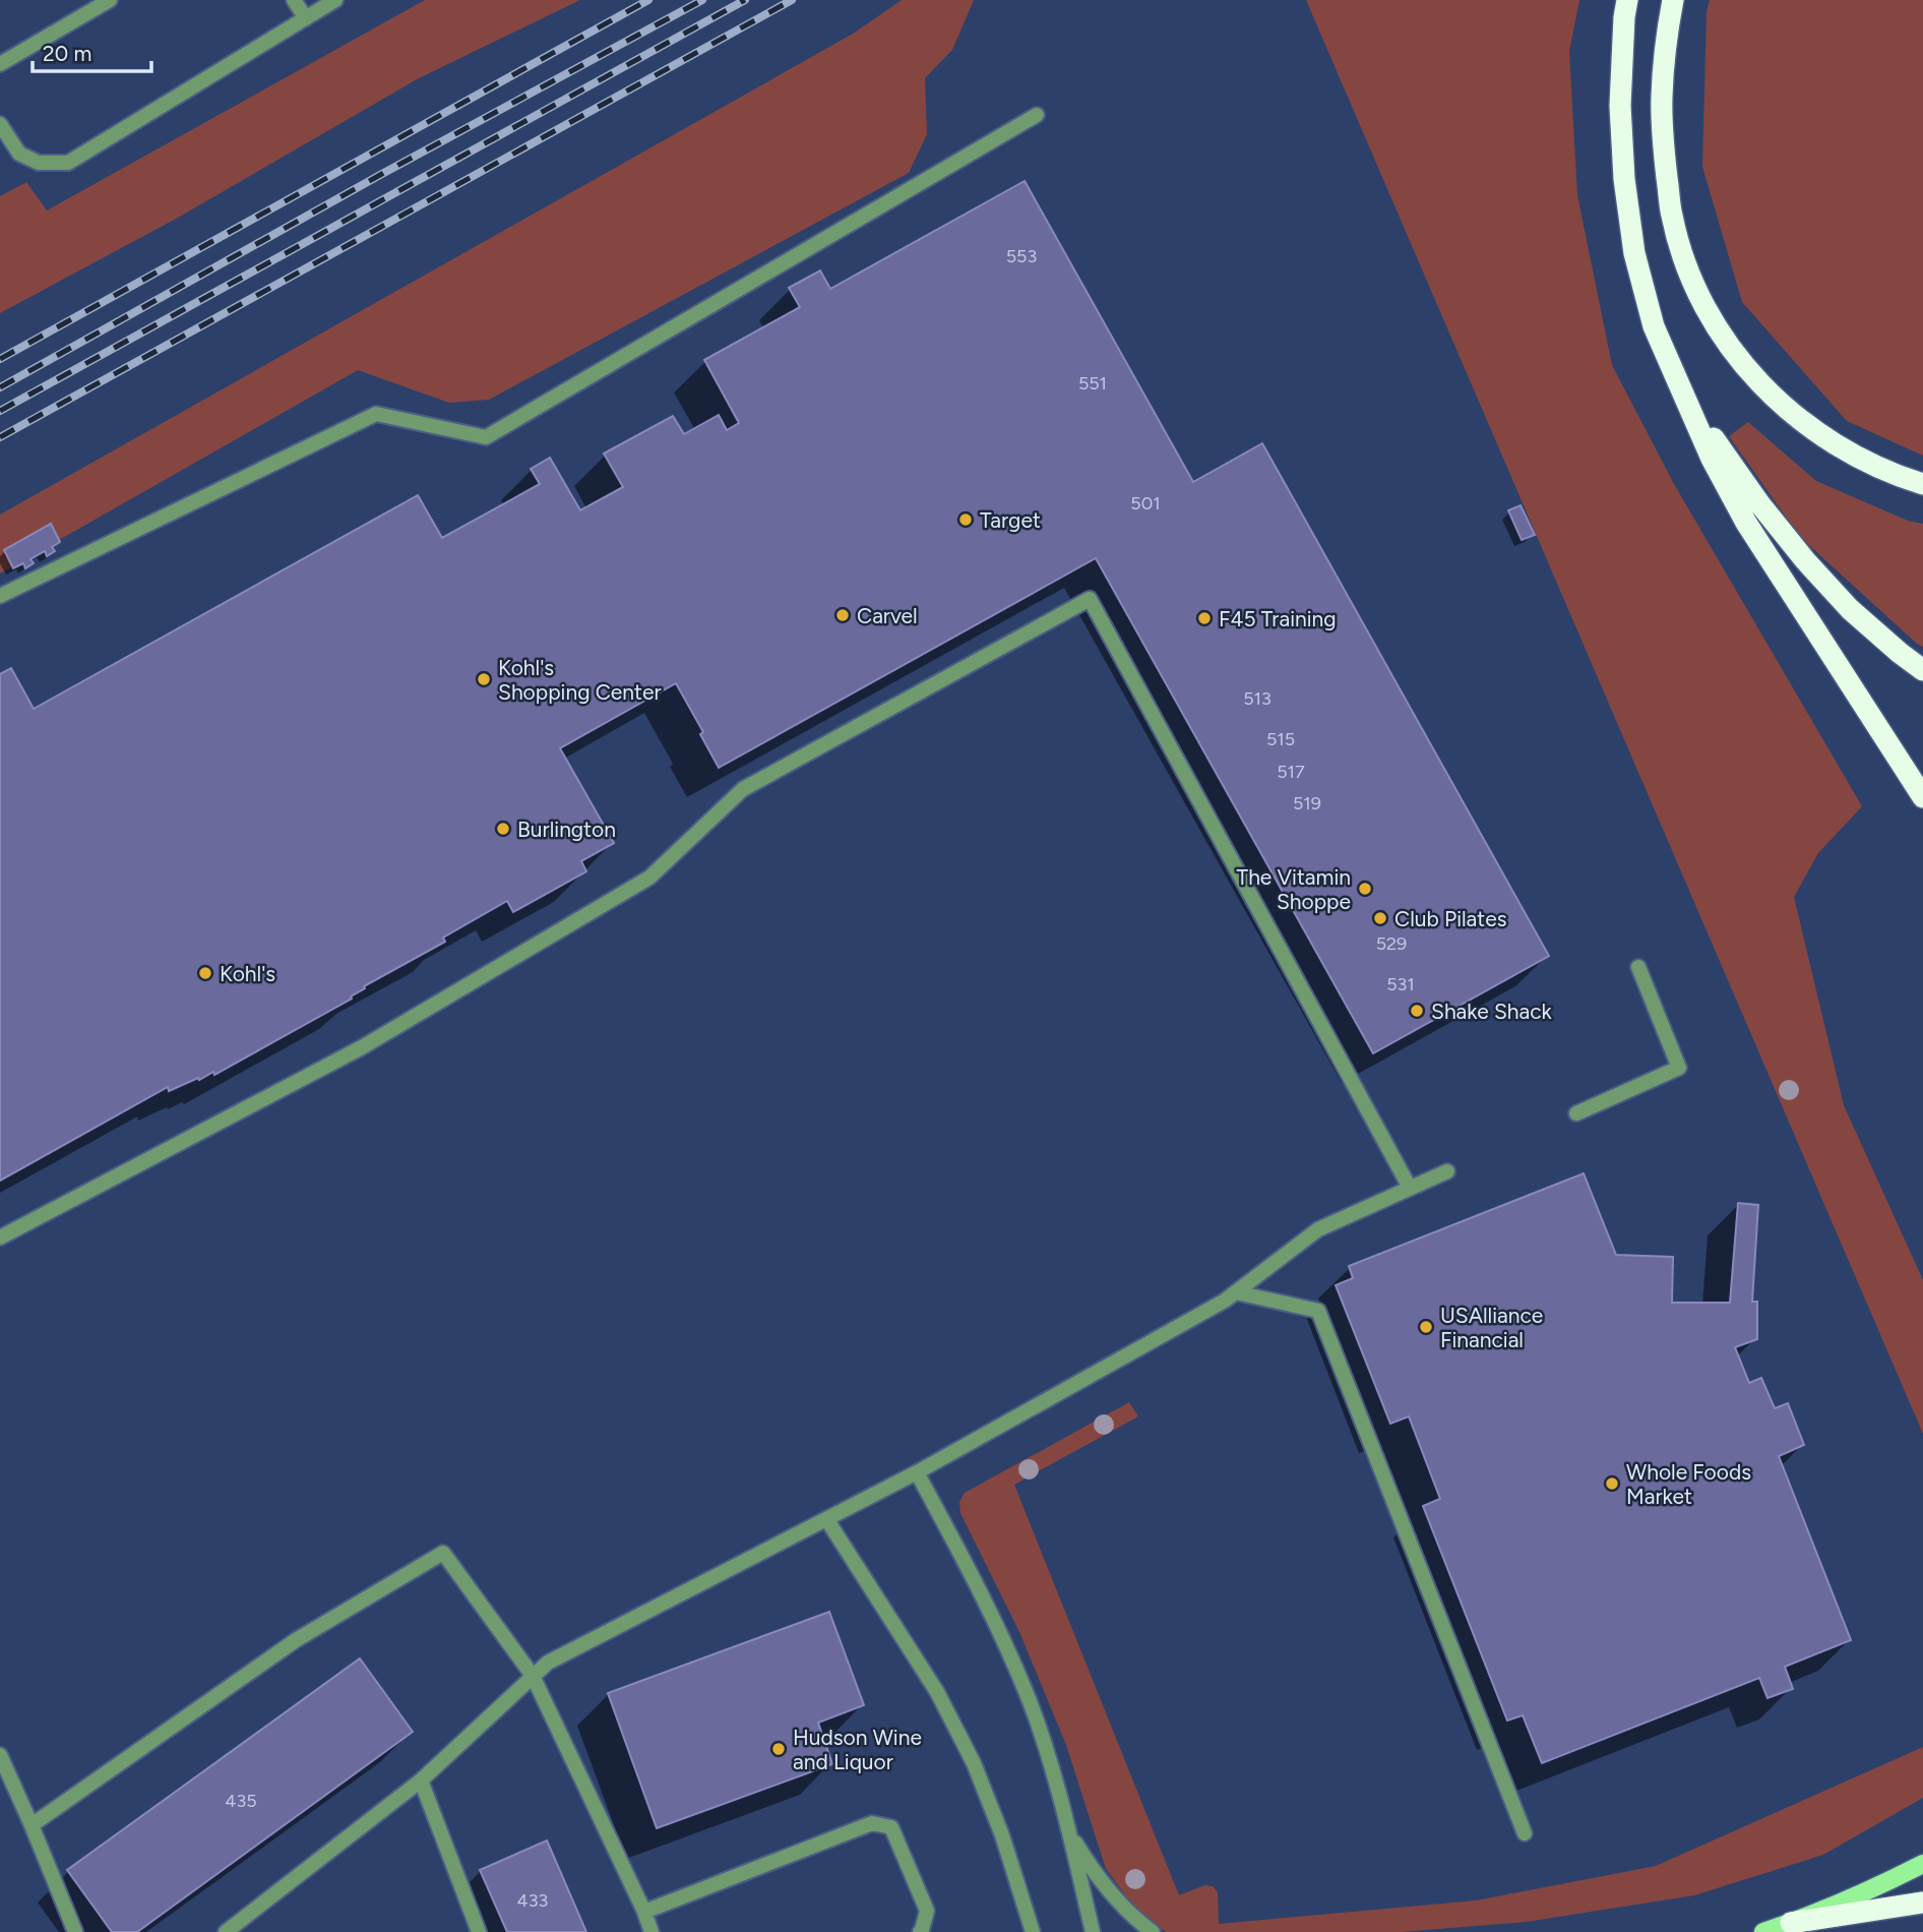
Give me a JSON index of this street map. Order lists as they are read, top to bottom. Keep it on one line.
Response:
{"places":["Target","Carvel","F45 Training","Kohl's Shopping Center","Burlington","The Vitamin Shoppe","Club Pilates","Kohl's","Shake Shack","USAlliance Financial","Whole Foods Market","Hudson Wine and Liquor"],"house_numbers":["553","551","501","513","515","517","519","529","531","435","433"],"scale_bar":"20 m"}
